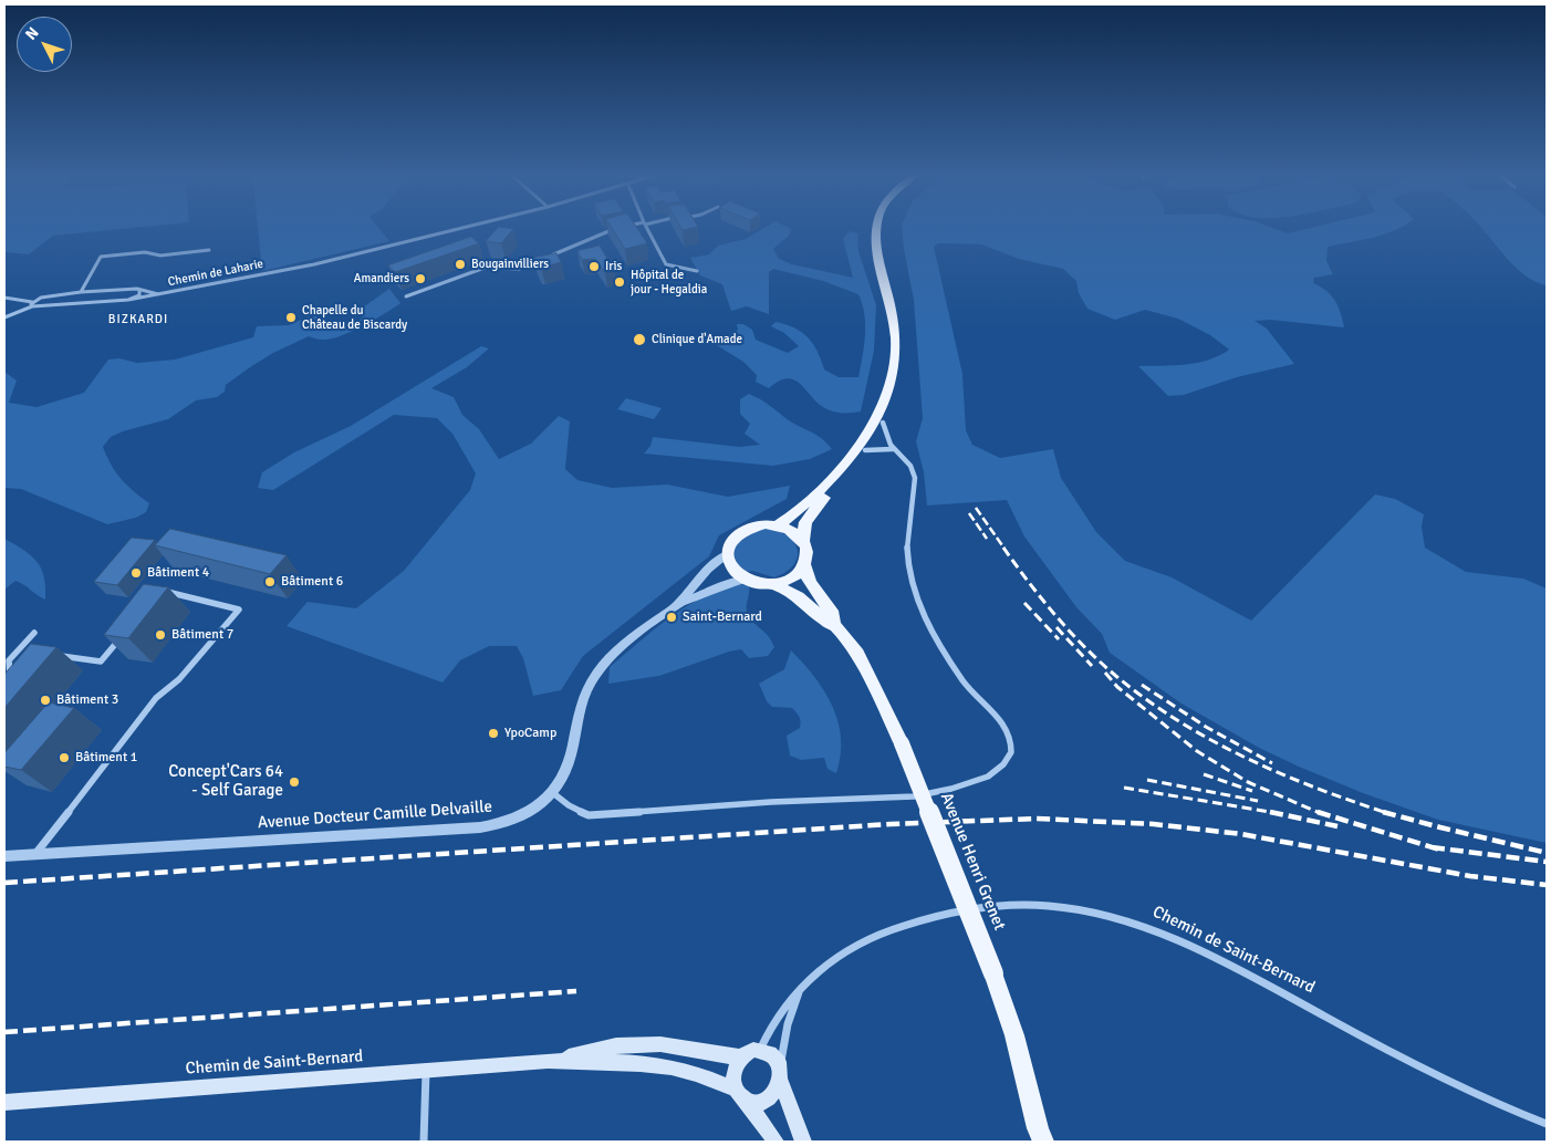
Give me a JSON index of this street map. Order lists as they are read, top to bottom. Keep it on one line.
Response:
{"streets":{"main road":["Avenue Henri Grenet","Chemin de Saint-Bernard"],"street":["Chemin de Laharie","Avenue Docteur Camille Delvaille"]},"districts":["BIZKARDI"],"places":["Bougainvilliers","Iris","Amandiers","Hôpital de jour - Hegaldia","Chapelle du Château de Biscardy","Clinique d'Amade","Bâtiment 4","Bâtiment 6","Saint-Bernard","Bâtiment 7","Bâtiment 3","YpoCamp","Bâtiment 1","Concept'Cars 64 - Self Garage"],"north":"top left"}
